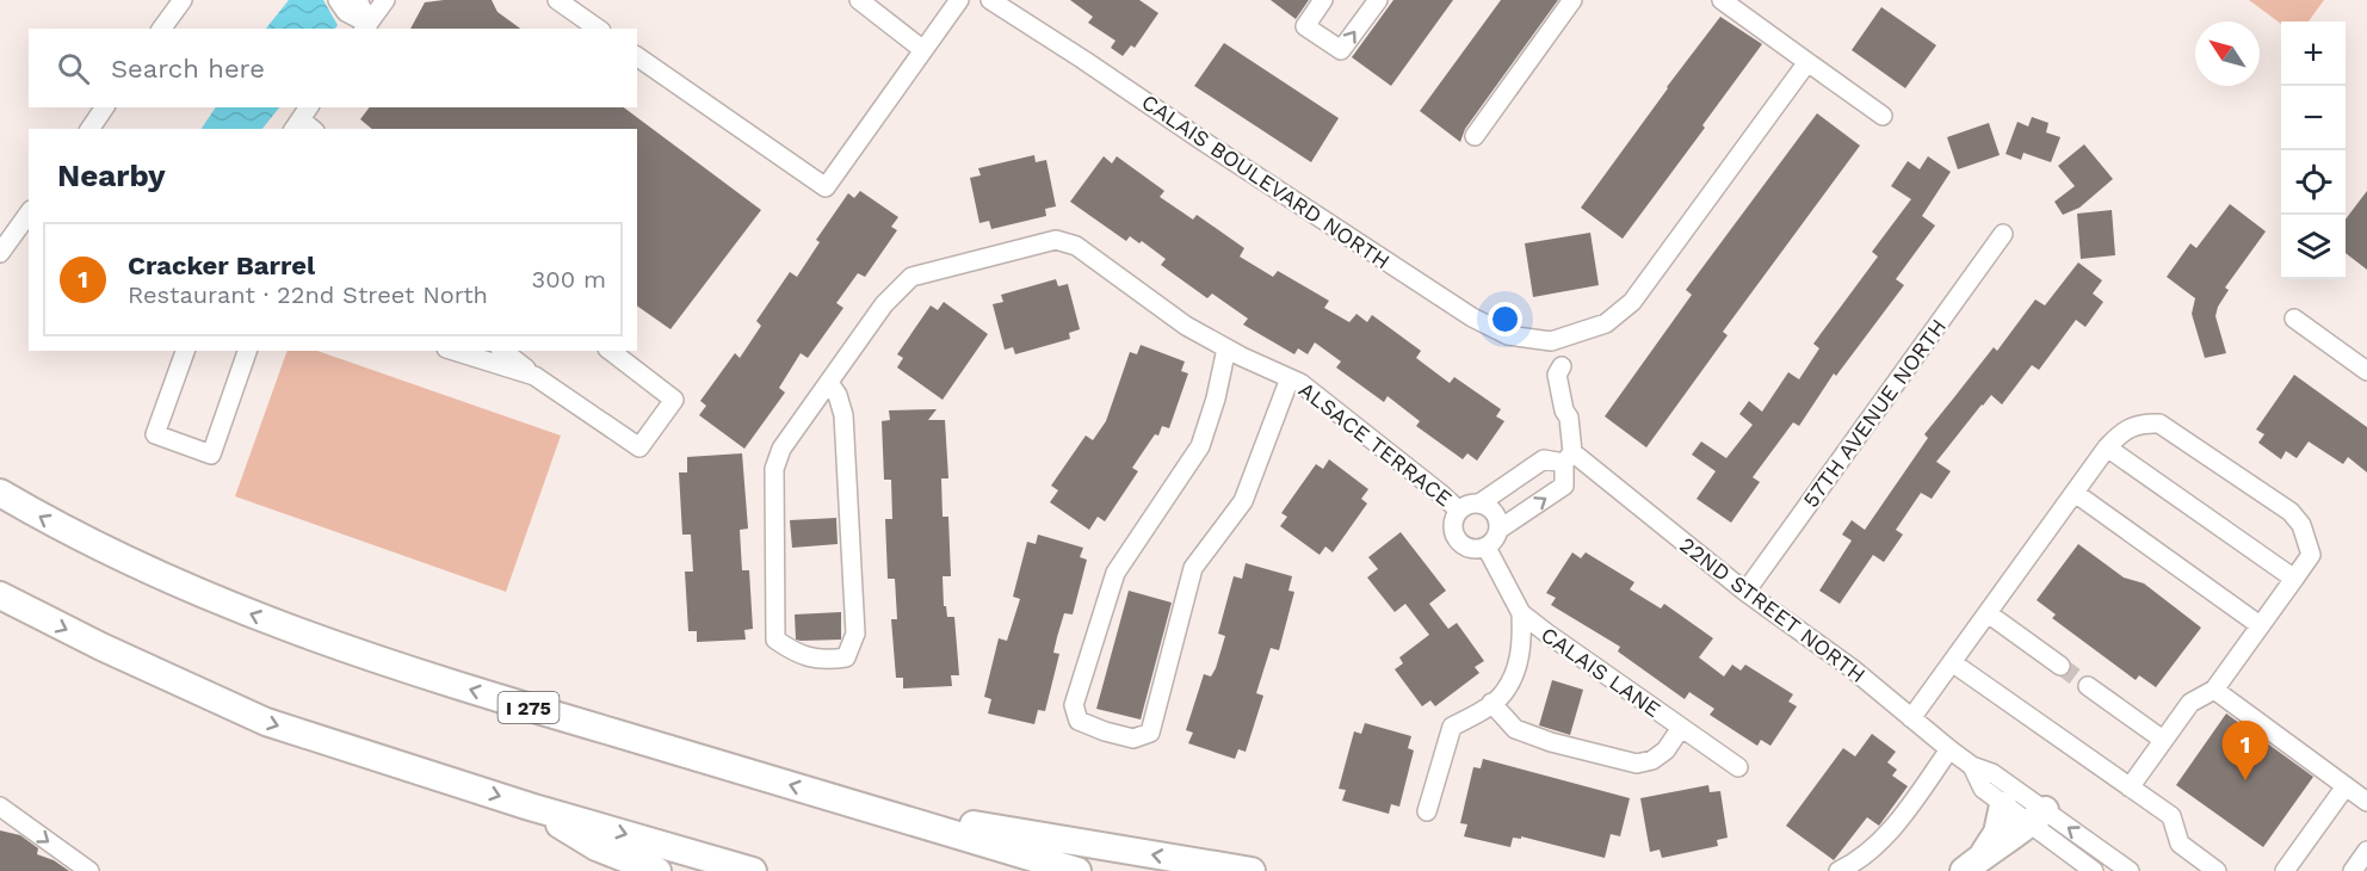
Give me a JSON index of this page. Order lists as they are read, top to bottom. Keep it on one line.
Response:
{"streets":{"highway":["I 275"],"street":["CALAIS BOULEVARD NORTH","57TH AVENUE NORTH","ALSACE TERRACE","22ND STREET NORTH","CALAIS LANE"]},"crossings":[["57TH AVENUE NORTH","22ND STREET NORTH"],["ALSACE TERRACE","CALAIS LANE"]],"north":"top left","page":{"map_buttons":["+","−"],"search":"Search here","heading":"Nearby","list":[{"mark":"1","name":"Cracker Barrel","note":"Restaurant · 22nd Street North","value":"300 m"}],"pins":"1"}}
